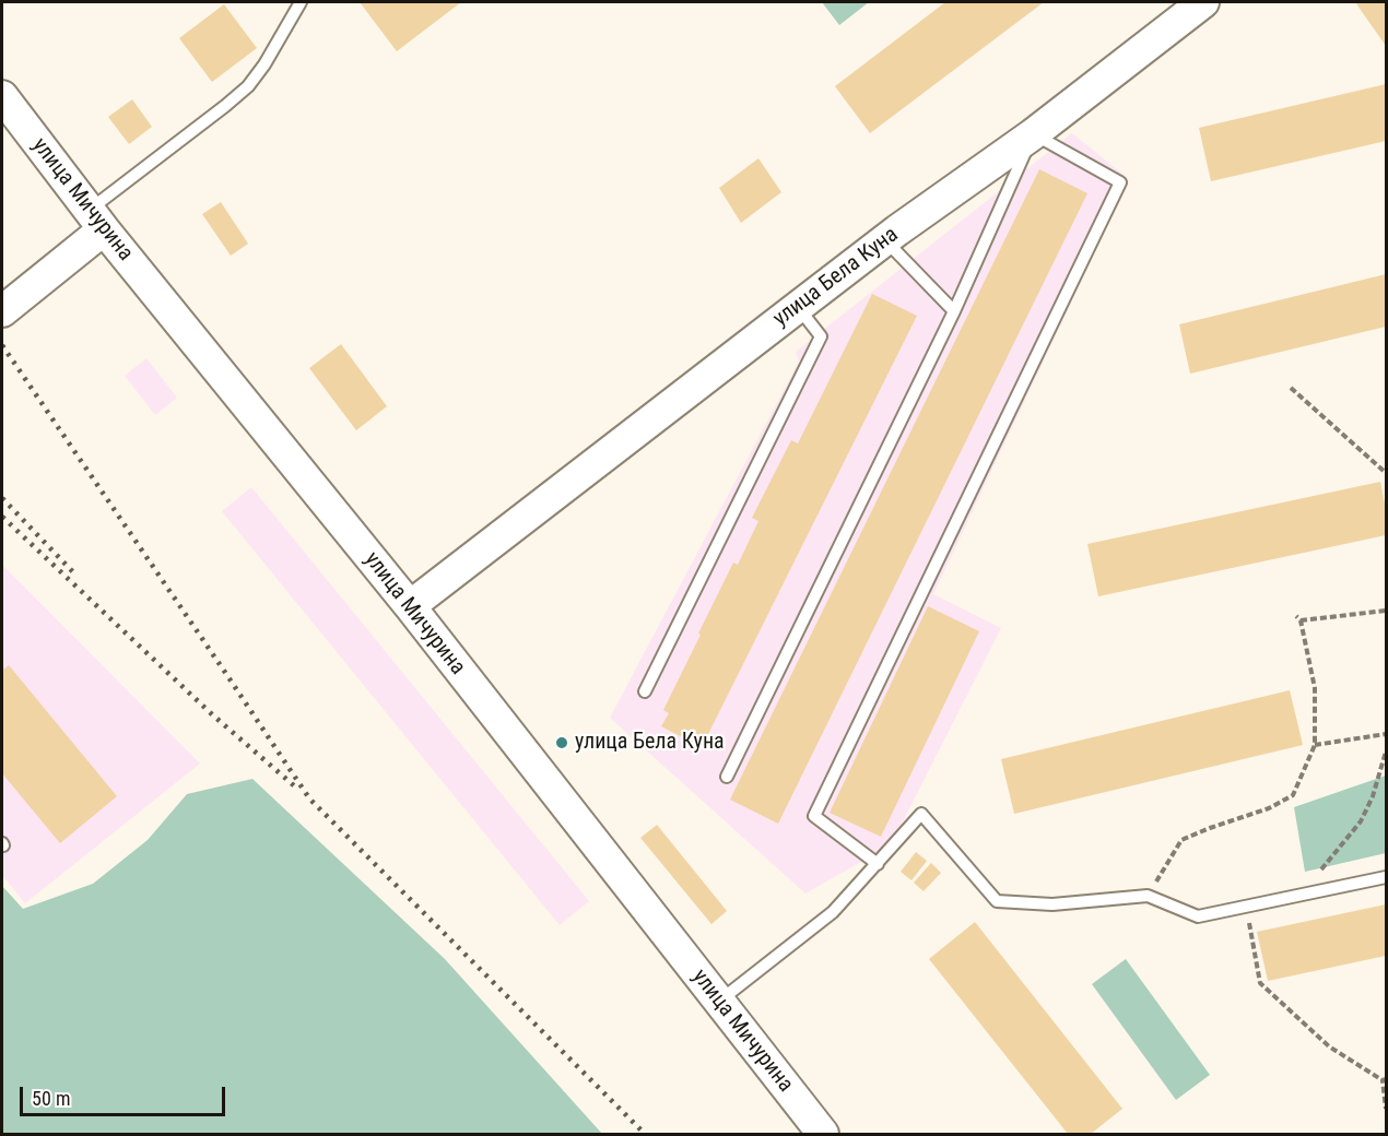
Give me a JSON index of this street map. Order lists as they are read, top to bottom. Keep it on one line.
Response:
{"streets":{"main road":["улица Мичурина","улица Бела Куна"]},"crossings":[["улица Мичурина","улица Бела Куна"]],"places":["улица Бела Куна"],"scale_bar":"50 m"}
